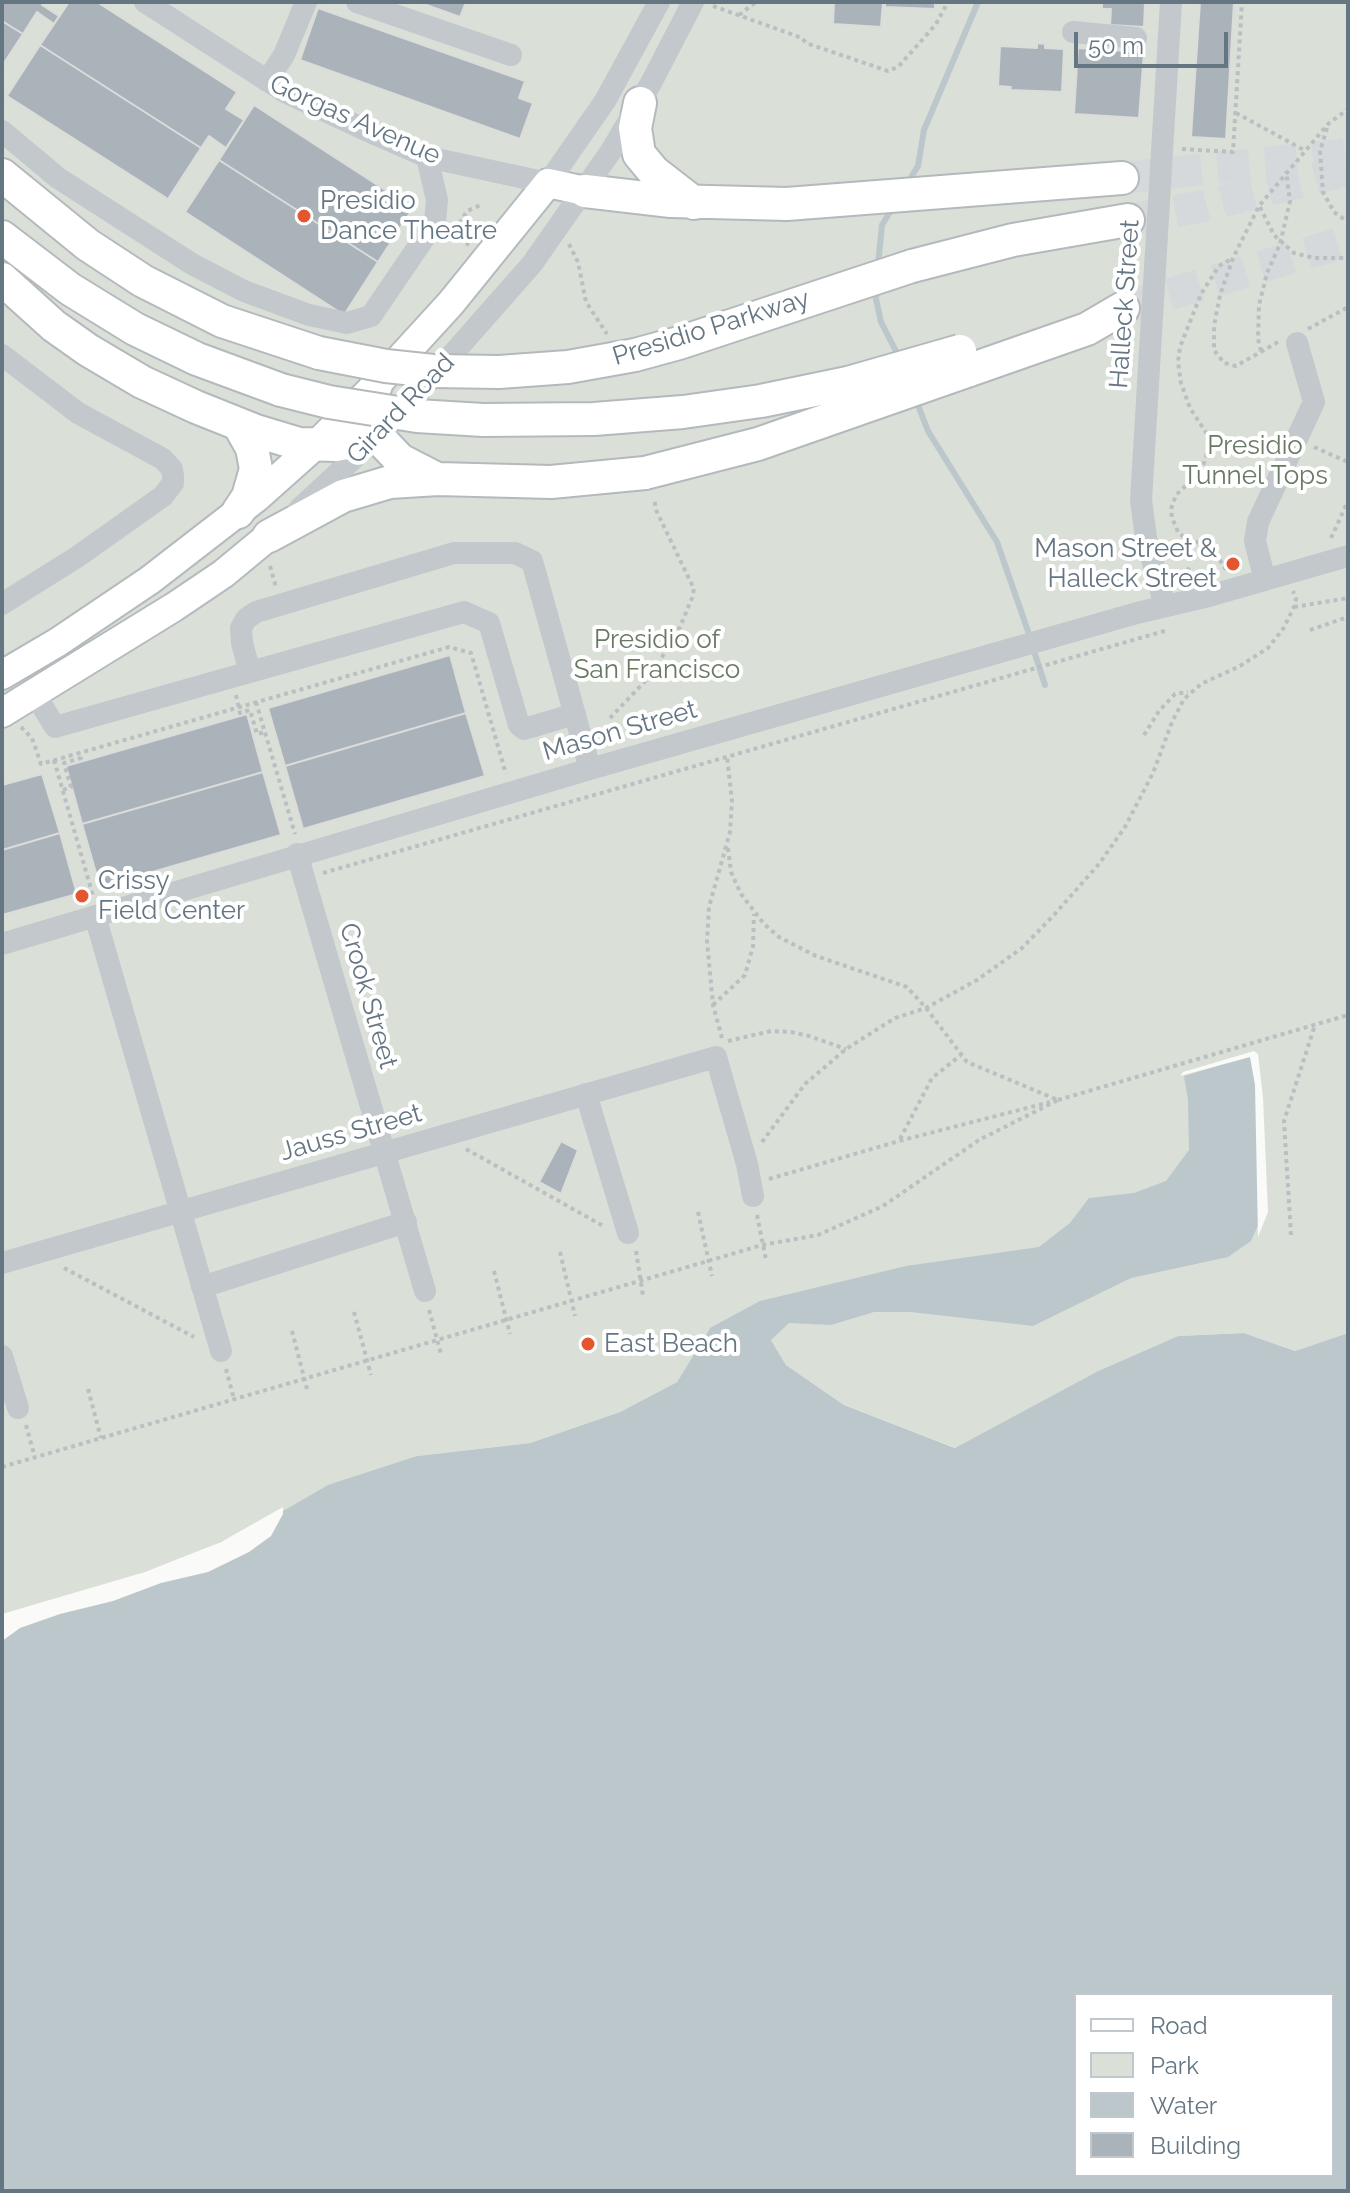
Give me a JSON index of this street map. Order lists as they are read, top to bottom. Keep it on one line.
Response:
{"streets":{"highway":["Presidio Parkway"],"main road":["Gorgas Avenue","Girard Road"],"street":["Halleck Street","Mason Street","Crook Street","Jauss Street"]},"crossings":[["Gorgas Avenue","Girard Road"],["Halleck Street","Mason Street"],["Mason Street","Crook Street"],["Crook Street","Jauss Street"]],"parks":["Presidio Tunnel Tops","Presidio of San Francisco"],"places":["Presidio Dance Theatre","Mason Street & Halleck Street","Crissy Field Center","East Beach"],"legend":["Road","Park","Water","Building"],"scale_bar":"50 m"}
